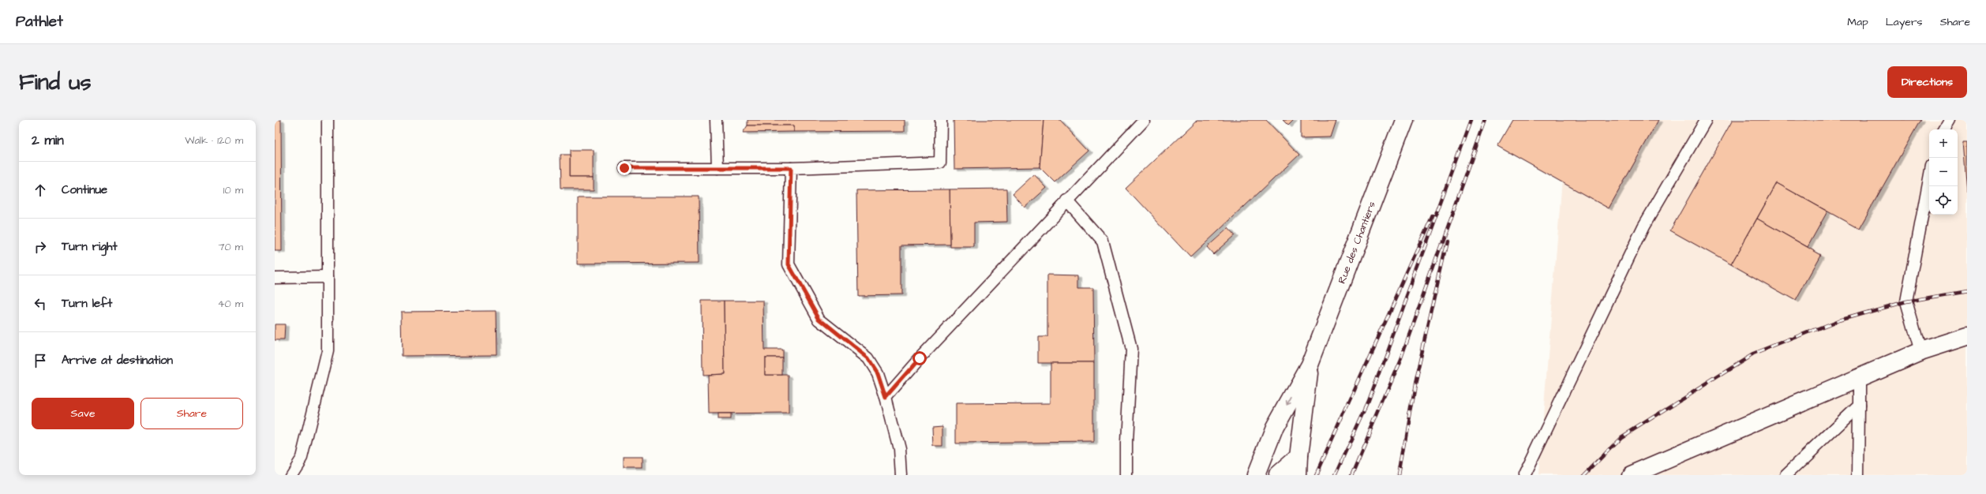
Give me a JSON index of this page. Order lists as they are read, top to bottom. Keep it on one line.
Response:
{"streets":{"street":["Rue des Chantiers"]},"page":{"header":"Pathlet","nav":["Map","Layers","Share"],"buttons":["Directions",["Save","Share"]],"title":"Find us","heading":["2 min","Walk · 120 m"],"map_buttons":["+","−"],"list":[["Continue","10 m"],["Turn right","70 m"],["Turn left","40 m"],"Arrive at destination"]}}
